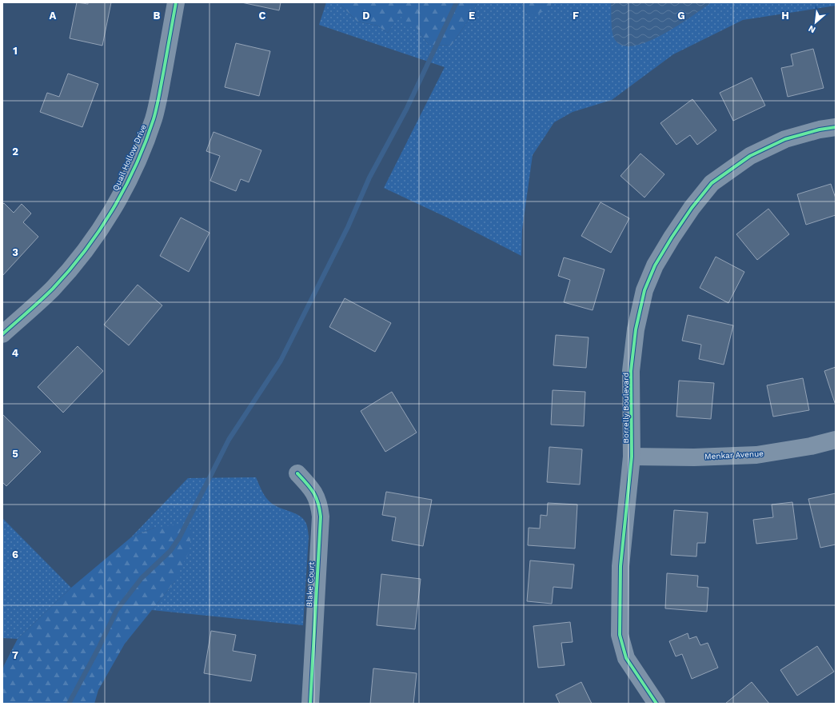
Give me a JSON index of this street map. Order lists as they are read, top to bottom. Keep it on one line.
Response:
{"streets":{"street":["Quail Hollow Drive","Borrelly Boulevard","Menkar Avenue","Blake Court"]},"crossings":[["Borrelly Boulevard","Menkar Avenue"]],"north":"bottom left","grid":{"columns":["A","B","C","D","E","F","G","H"],"rows":["1","2","3","4","5","6","7"]}}
